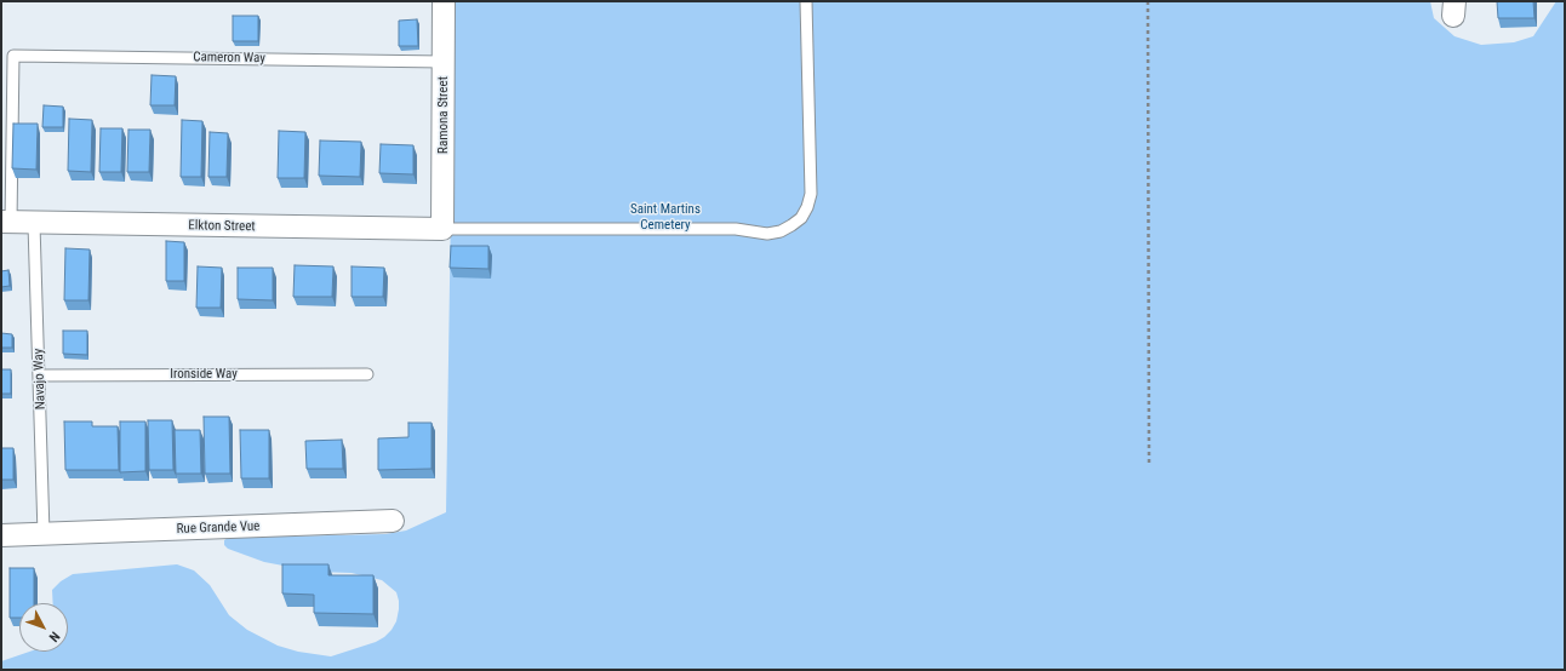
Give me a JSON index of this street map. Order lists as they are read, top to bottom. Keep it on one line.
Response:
{"streets":{"street":["Ramona Street","Elkton Street","Rue Grande Vue"],"lane":["Cameron Way","Ironside Way","Navajo Way"]},"crossings":[["Cameron Way","Ramona Street"],["Cameron Way","Elkton Street"],["Ramona Street","Elkton Street"],["Elkton Street","Navajo Way"],["Ironside Way","Navajo Way"],["Navajo Way","Rue Grande Vue"]],"parks":["Saint Martins Cemetery"],"north":"bottom right"}
